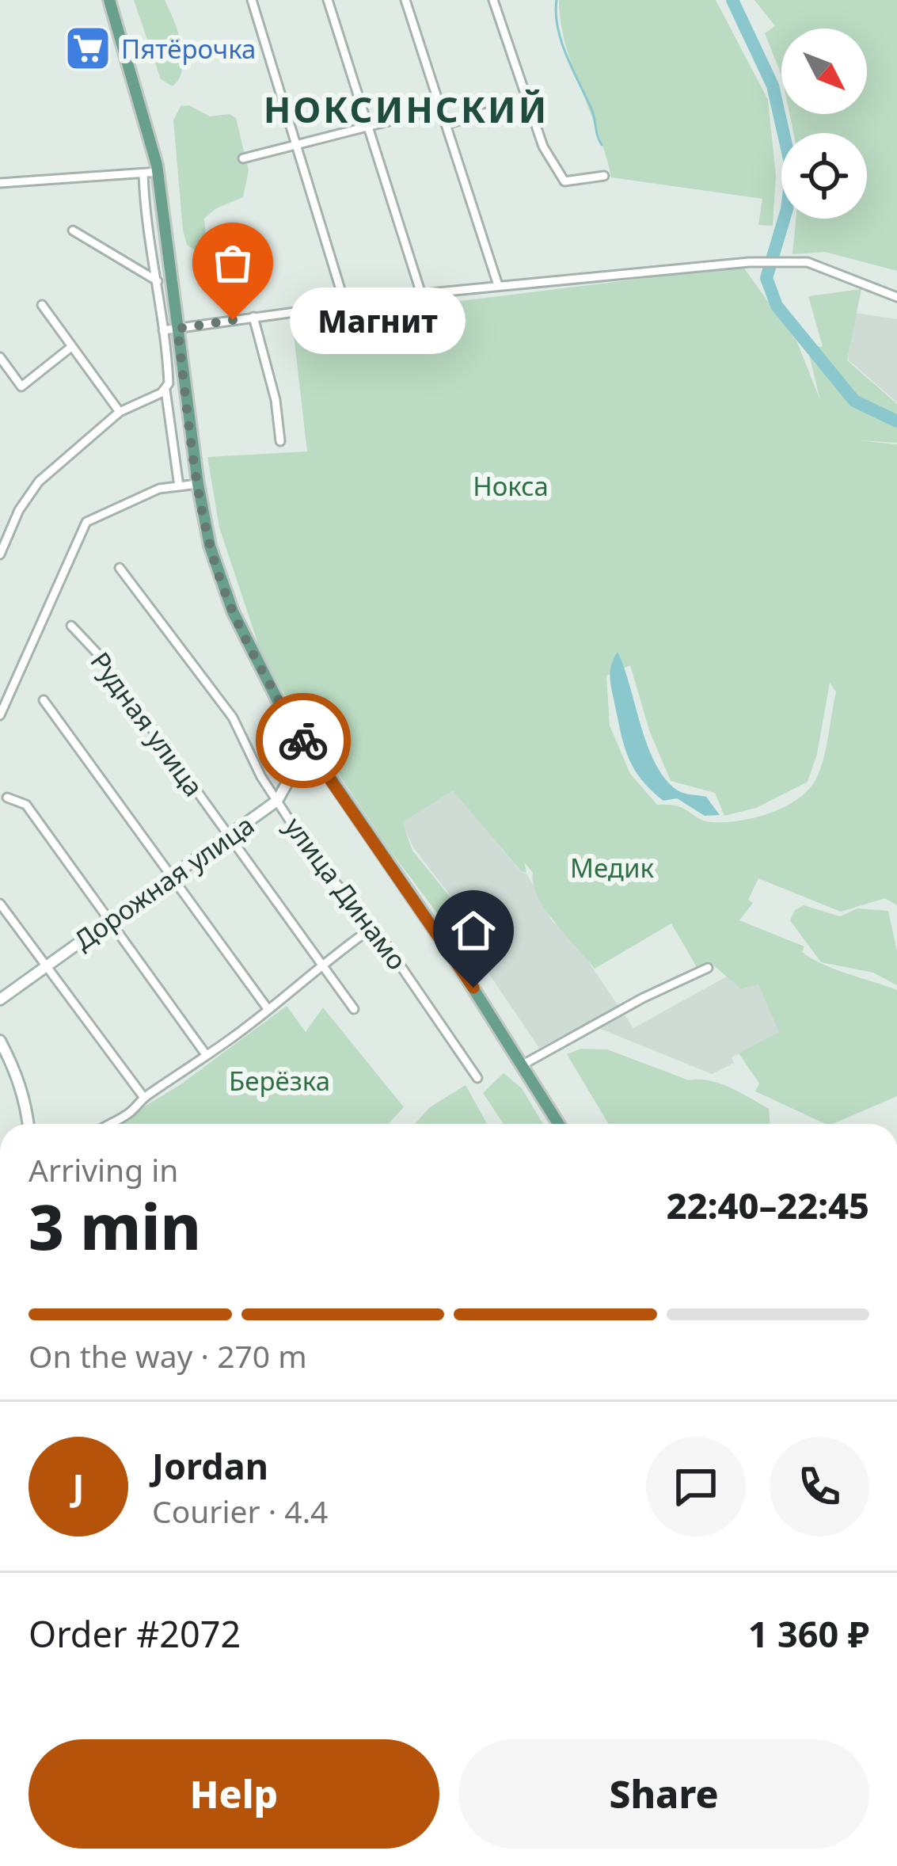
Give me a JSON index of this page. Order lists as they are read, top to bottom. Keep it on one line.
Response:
{"streets":{"street":["Рудная улица","Дорожная улица","улица Динамо"]},"crossings":[["Рудная улица","Дорожная улица"],["Дорожная улица","улица Динамо"]],"districts":["НОКСИНСКИЙ"],"parks":["Нокса","Медик","Берёзка"],"places":{"supermarket":["Пятёрочка"],"other":["Магнит"]},"north":"bottom right","page":{"bubble":"Магнит","heading":["3 min","Arriving in","22:40–22:45"],"panel":["Jordan","Courier · 4.4","Order #2072","1 360 ₽"],"bar":"On the way · 270 m","round":"J","buttons":["Help","Share"]}}
